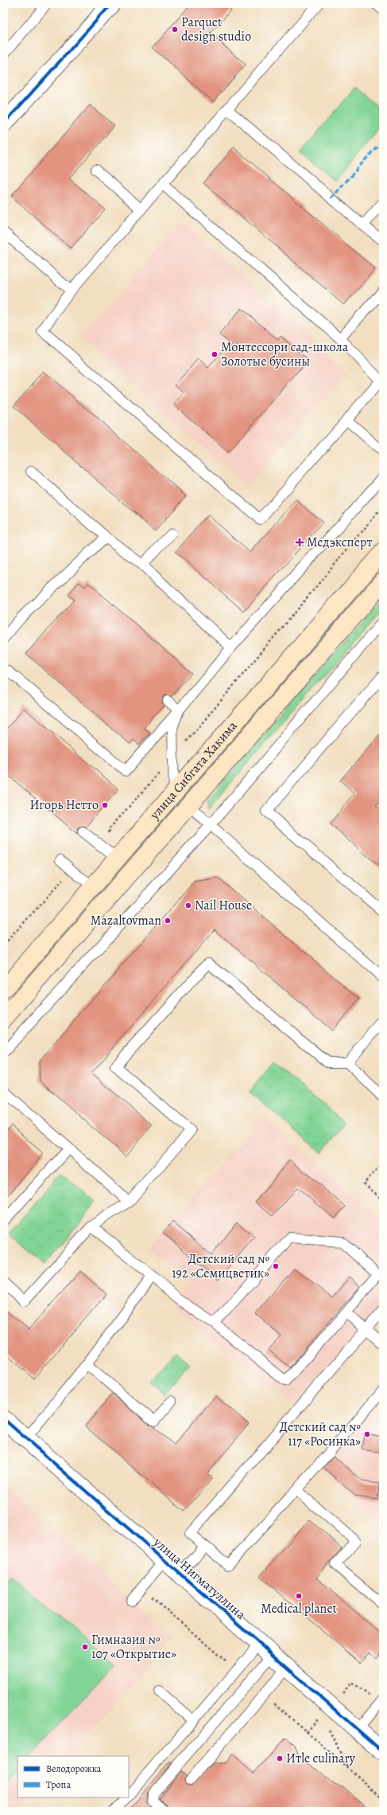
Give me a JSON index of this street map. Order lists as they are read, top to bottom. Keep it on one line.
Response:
{"streets":{"main road":["улица Сибгата Хакима"],"street":["улица Нигматуллина"]},"places":{"other":["Parquet design studio","Монтессори сад-школа Золотые бусины","Игорь Нетто","Nail House","Mazaltovman","Детский сад № 192 «Семицветик»","Детский сад № 117 «Росинка»","Medical planet","Гимназия № 107 «Открытие»","Итle culinary"],"health":["Медэксперт"]},"legend":["Велодорожка","Тропа"]}
